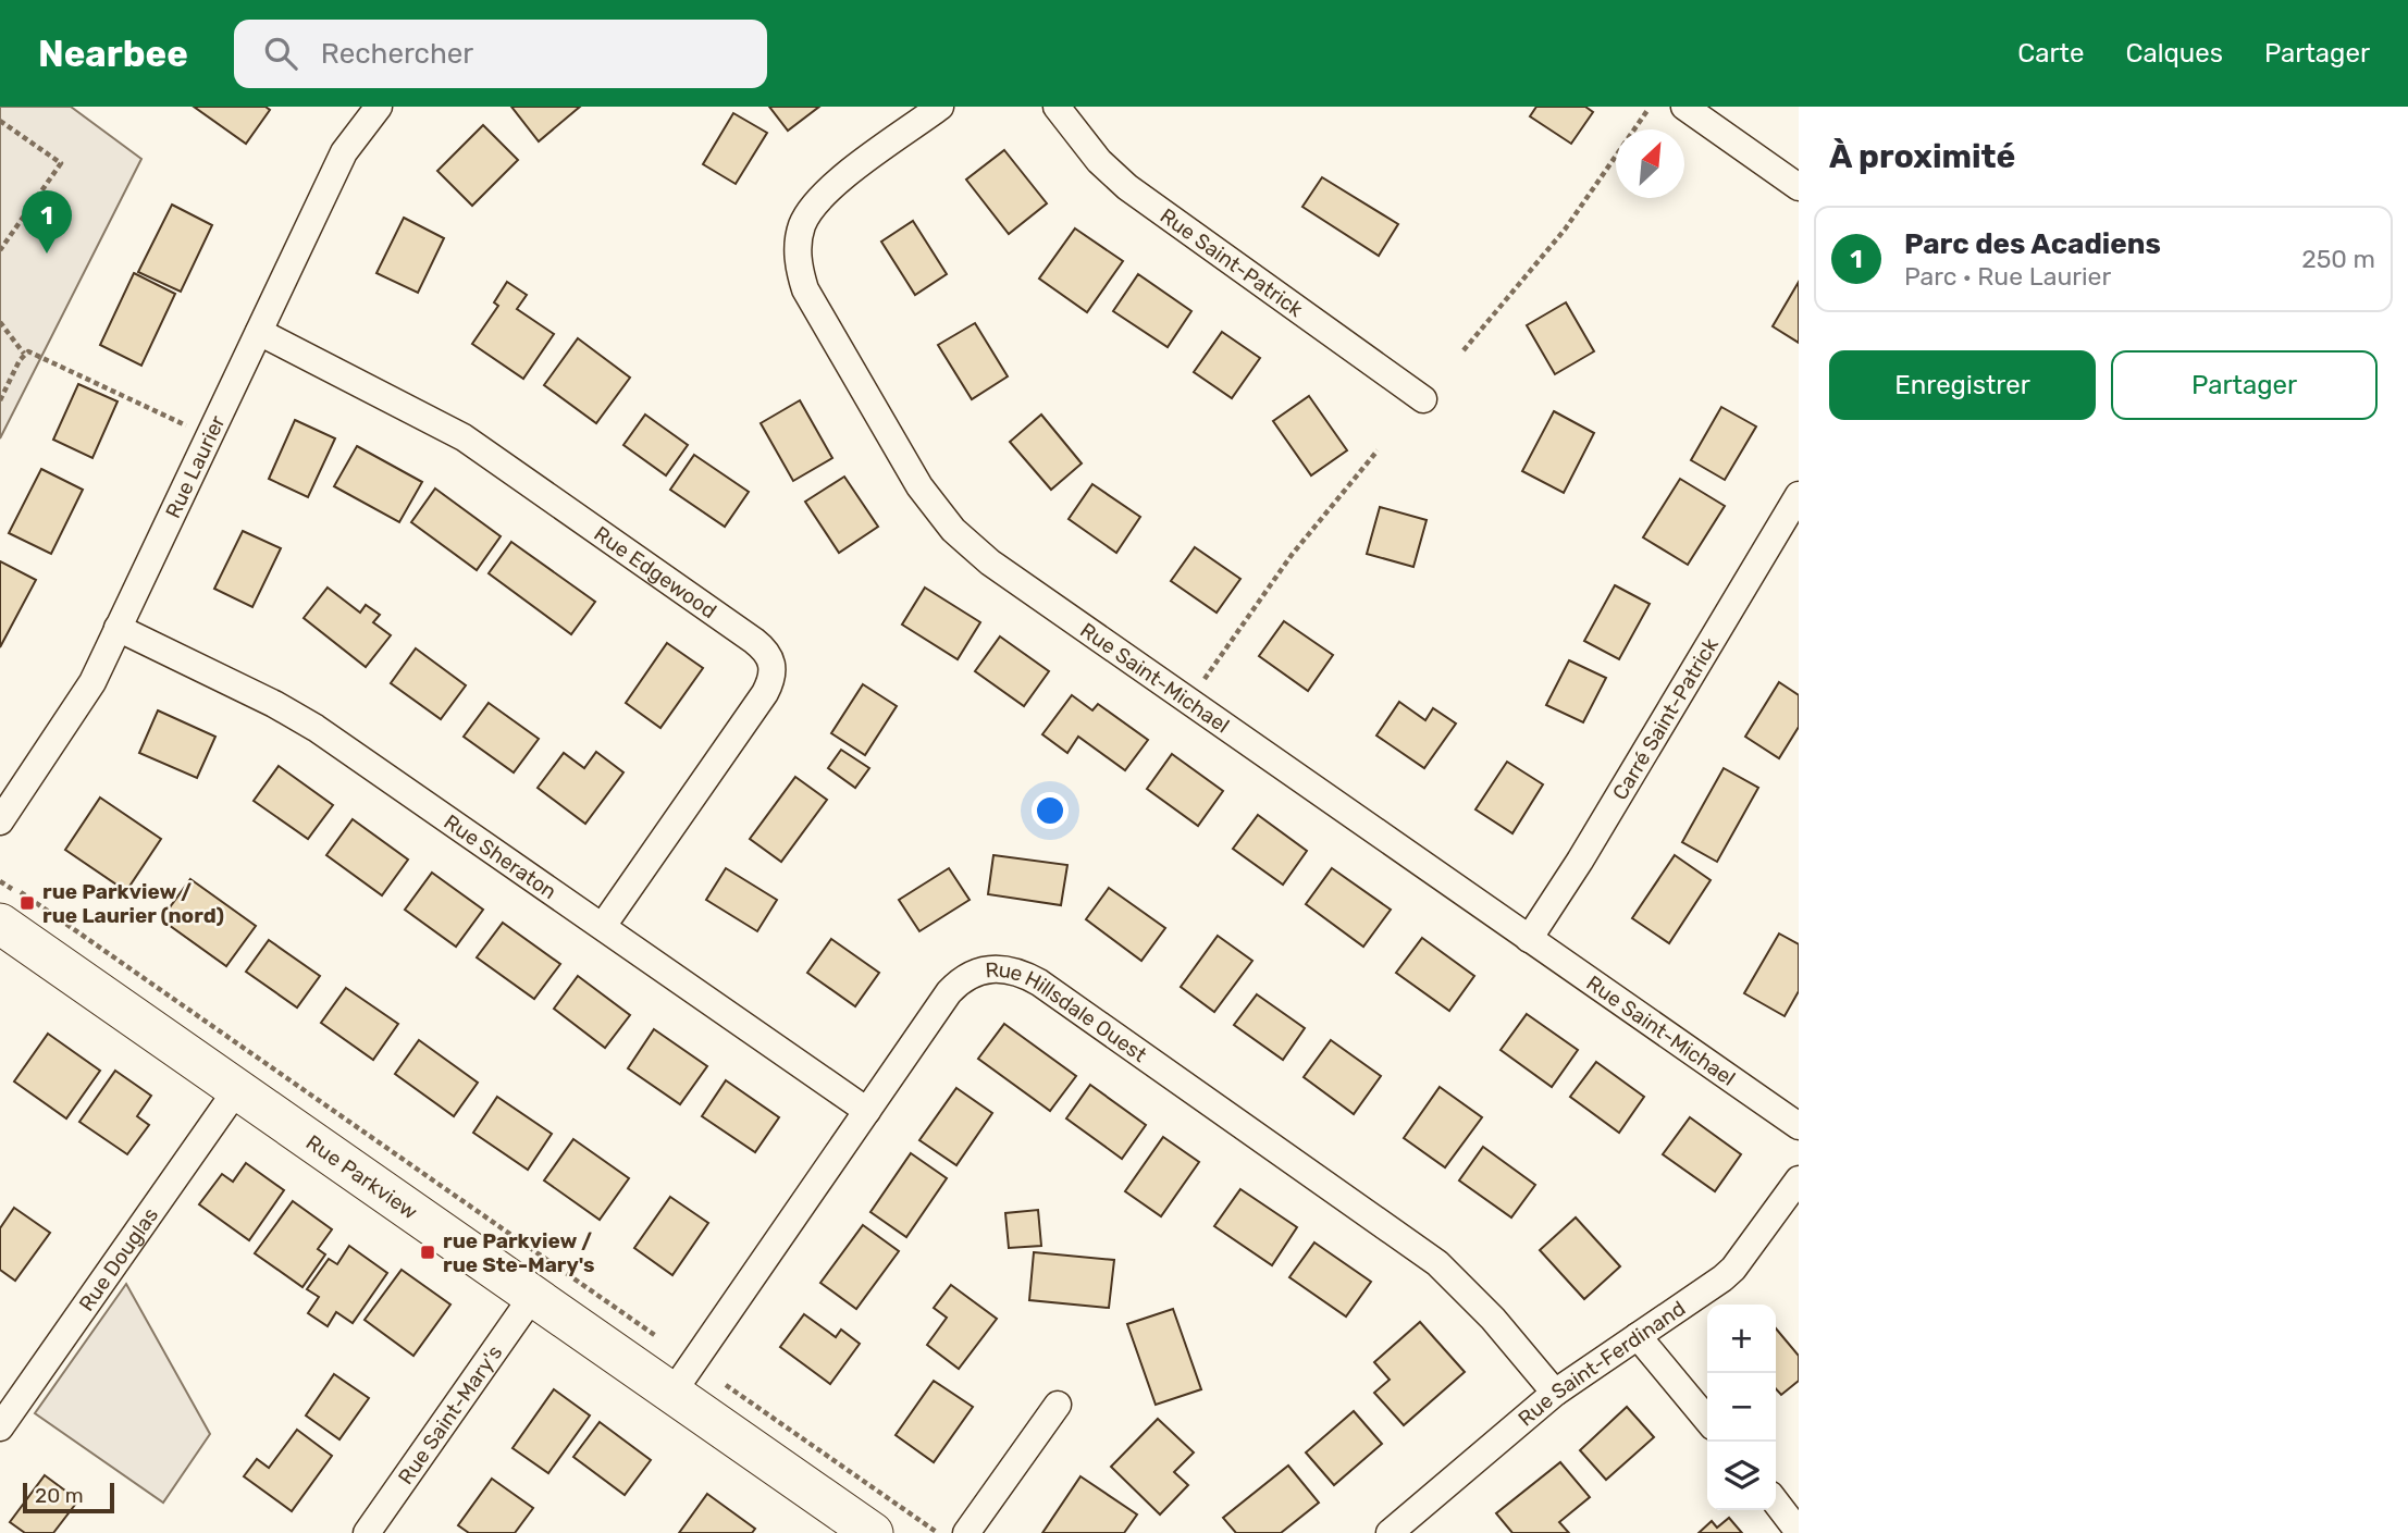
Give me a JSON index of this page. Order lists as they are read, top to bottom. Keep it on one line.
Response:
{"streets":{"street":["Rue Saint-Patrick","Rue Laurier","Rue Edgewood","Rue Saint-Michael","Carré Saint-Patrick","Rue Sheraton","Rue Hillsdale Ouest","Rue Parkview","Rue Douglas","Rue Saint-Ferdinand","Rue Saint-Mary's"]},"crossings":[["Rue Laurier","Rue Edgewood"],["Rue Laurier","Rue Sheraton"],["Rue Edgewood","Rue Sheraton"],["Rue Saint-Michael","Carré Saint-Patrick"],["Rue Sheraton","Rue Hillsdale Ouest"],["Rue Hillsdale Ouest","Rue Parkview"],["Rue Hillsdale Ouest","Rue Saint-Ferdinand"],["Rue Parkview","Rue Douglas"],["Rue Parkview","Rue Saint-Mary's"]],"places":{"transit":["rue Parkview / rue Laurier (nord)","rue Parkview / rue Ste-Mary's"]},"scale_bar":"20 m","north":"top right","page":{"header":"Nearbee","search":"Rechercher","nav":["Carte","Calques","Partager"],"heading":"À proximité","pins":"1","list":[{"mark":"1","name":"Parc des Acadiens","note":"Parc · Rue Laurier","value":"250 m"}],"buttons":["Enregistrer","Partager"],"map_buttons":["+","−"],"scale":"20 m"}}
